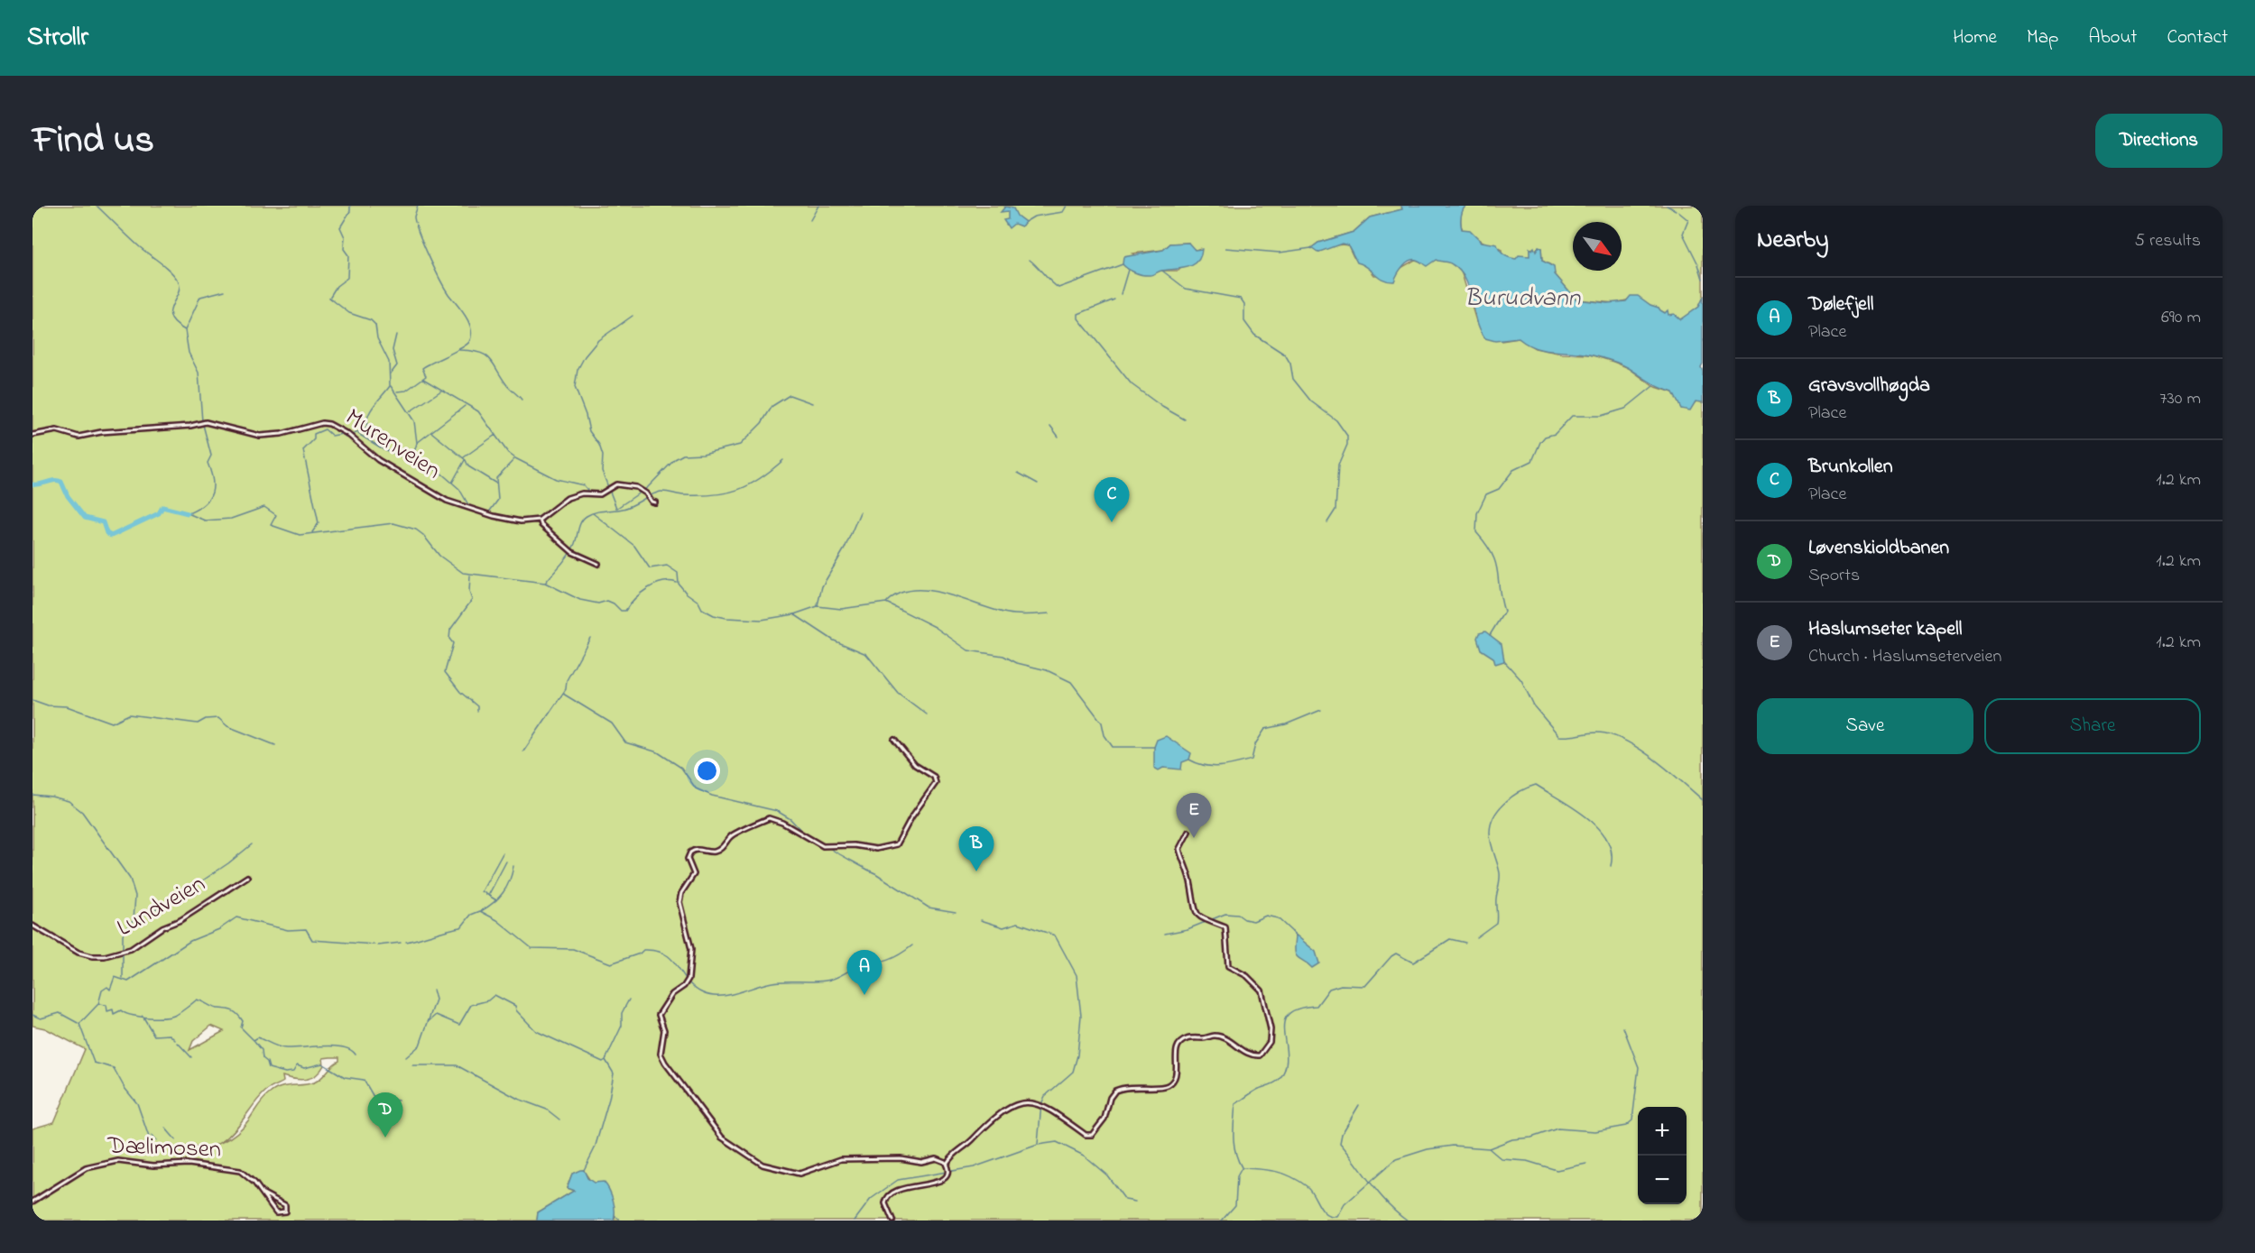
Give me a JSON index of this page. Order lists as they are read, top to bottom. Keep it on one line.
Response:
{"streets":{"street":["Murenveien","Lundveien","Dælimosen"]},"water":["Burudvann"],"north":"bottom right","page":{"header":"Strollr","nav":["Home","Map","About","Contact"],"title":"Find us","buttons":["Directions",["Save","Share"]],"heading":["Nearby","5 results"],"list":[{"mark":"A","name":"Dølefjell","note":"Place","value":"690 m"},{"mark":"B","name":"Gravsvollhøgda","note":"Place","value":"730 m"},{"mark":"C","name":"Brunkollen","note":"Place","value":"1.2 km"},{"mark":"D","name":"Løvenskioldbanen","note":"Sports","value":"1.2 km"},{"mark":"E","name":"Haslumseter kapell","note":"Church · Haslumseterveien","value":"1.2 km"}],"pins":["C","E","B","A","D"],"map_buttons":["+","−"]}}
